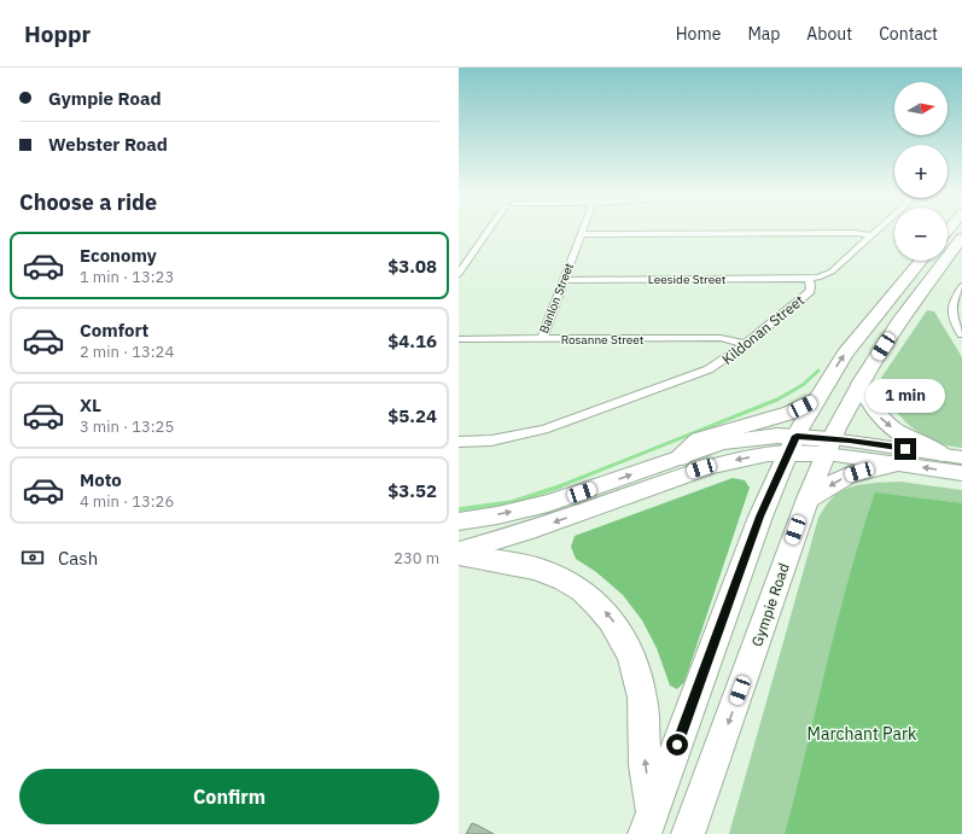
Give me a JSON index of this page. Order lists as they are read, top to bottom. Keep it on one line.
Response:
{"streets":{"highway":["Gympie Road"],"street":["Leeside Street","Banlon Street","Kildonan Street","Rosanne Street"]},"crossings":[["Leeside Street","Banlon Street"],["Leeside Street","Kildonan Street"],["Banlon Street","Rosanne Street"],["Kildonan Street","Rosanne Street"]],"parks":["Marchant Park"],"north":"right","page":{"header":"Hoppr","nav":["Home","Map","About","Contact"],"banner":["Gympie Road","Webster Road"],"map_buttons":["+","−"],"heading":"Choose a ride","list":[{"name":"Economy","note":"1 min · 13:23","value":"$3.08"},{"name":"Comfort","note":"2 min · 13:24","value":"$4.16"},{"name":"XL","note":"3 min · 13:25","value":"$5.24"},{"name":"Moto","note":"4 min · 13:26","value":"$3.52"}],"bubble":"1 min","pay":["Cash","230 m"],"buttons":"Confirm"}}
